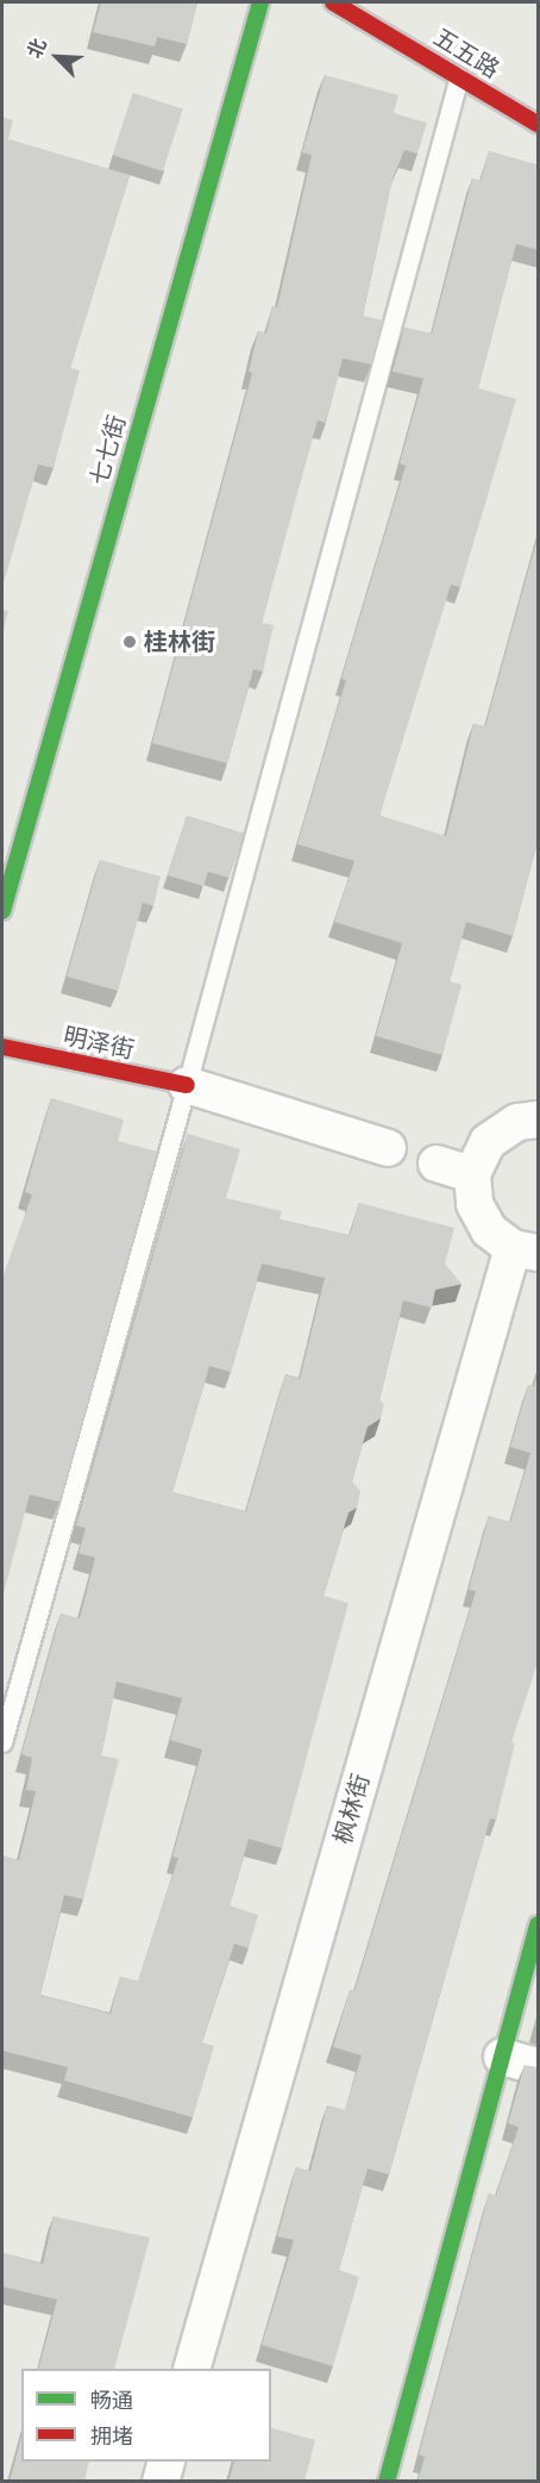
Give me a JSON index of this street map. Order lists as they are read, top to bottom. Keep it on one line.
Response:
{"streets":{"main road":["五五路","七七街","明泽街"],"street":["枫林街"]},"places":["桂林街"],"legend":["畅通","拥堵"],"north":"top left"}
